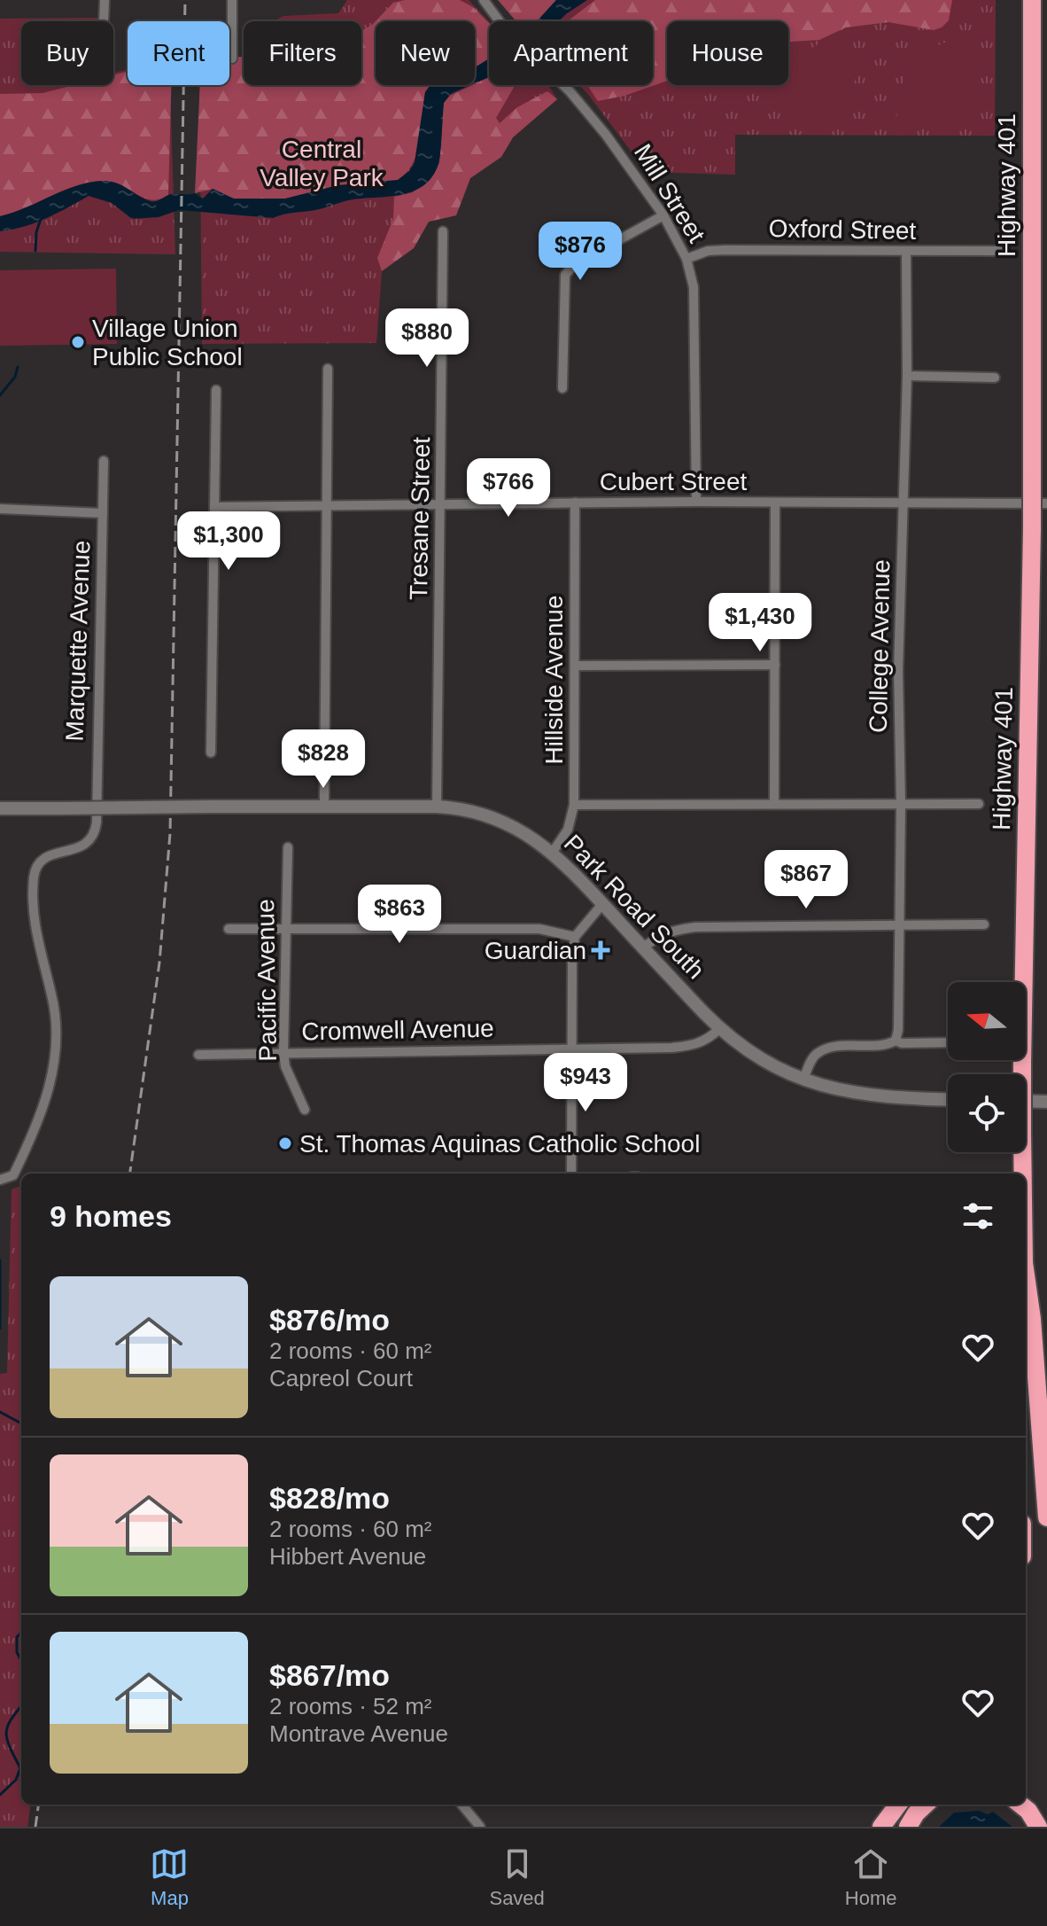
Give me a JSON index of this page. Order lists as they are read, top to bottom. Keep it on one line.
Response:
{"streets":{"highway":["Highway 401"],"main road":["Park Road South"],"street":["Mill Street","Oxford Street","Cubert Street","Tresane Street","Marquette Avenue","College Avenue","Hillside Avenue","Pacific Avenue","Cromwell Avenue"]},"crossings":[["Mill Street","Oxford Street"],["Mill Street","Cubert Street"],["Oxford Street","College Avenue"],["Cubert Street","Tresane Street"],["Cubert Street","College Avenue"],["Cubert Street","Hillside Avenue"],["Tresane Street","Park Road South"],["College Avenue","Park Road South"],["Hillside Avenue","Park Road South"],["Park Road South","Cromwell Avenue"],["Pacific Avenue","Cromwell Avenue"]],"parks":["Central Valley Park"],"places":{"other":["Village Union Public School","St. Thomas Aquinas Catholic School"],"health":["Guardian"]},"north":"left","page":{"chip":["Buy","Rent","Filters","New","Apartment","House"],"price":["$876","$880","$766","$1,300","$1,430","$828","$867","$863","$943"],"heading":"9 homes","list":[{"name":"$876/mo","note":"2 rooms · 60 m² · Capreol Court"},{"name":"$828/mo","note":"2 rooms · 60 m² · Hibbert Avenue"},{"name":"$867/mo","note":"2 rooms · 52 m² · Montrave Avenue"}],"tabs":["Map","Saved","Home"]}}
